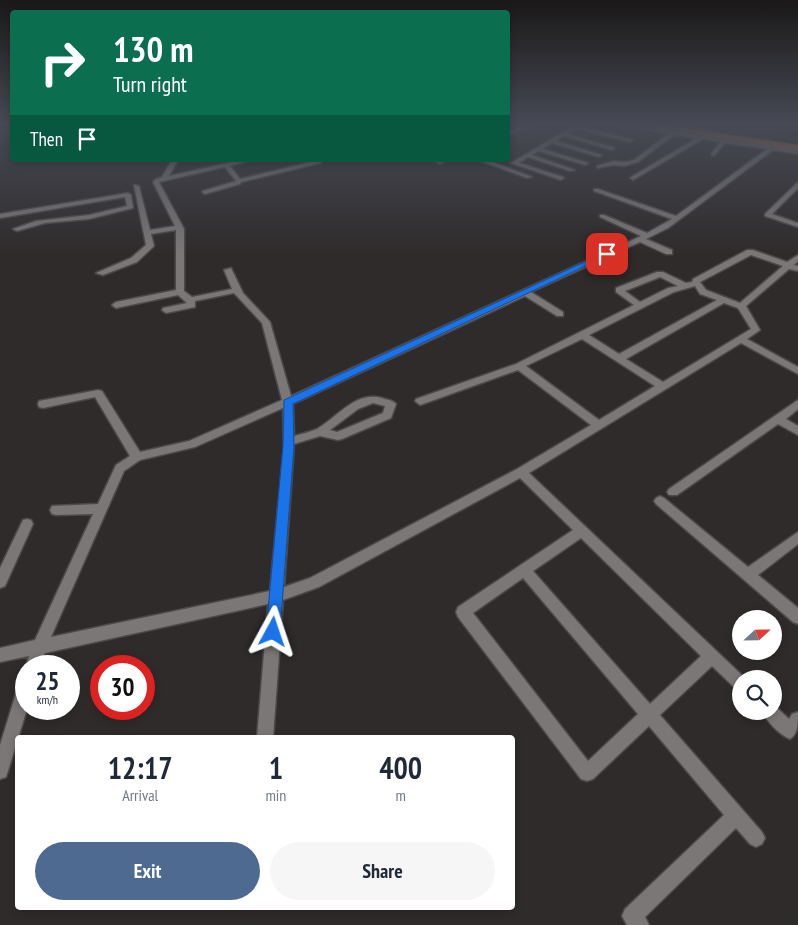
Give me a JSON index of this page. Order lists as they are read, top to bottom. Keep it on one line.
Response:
{"north":"right","page":{"turn":["130 m","Turn right"],"then":"Then","speed":"25 km/h","limit":"30","eta":["12:17","Arrival","1","min","400","m"],"buttons":["Exit","Share"]}}
